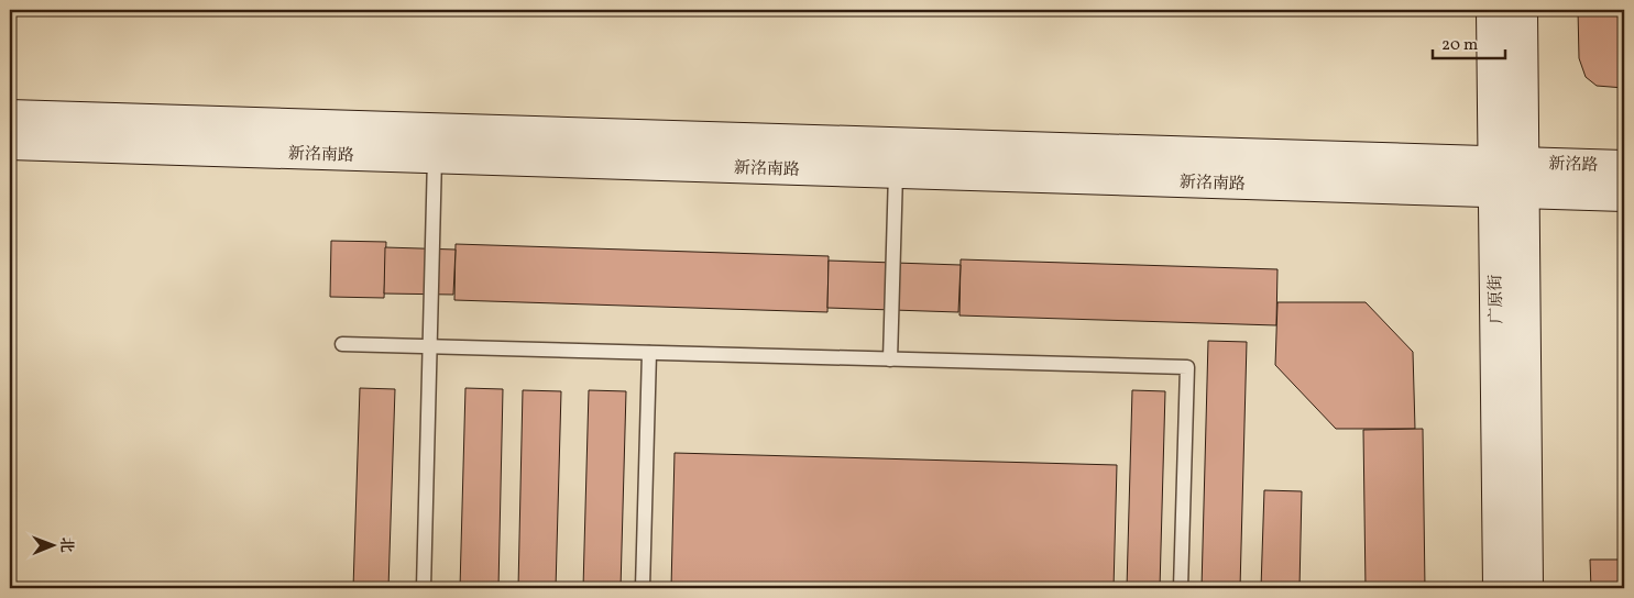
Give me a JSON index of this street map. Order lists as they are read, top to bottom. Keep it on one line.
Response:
{"streets":{"main road":["新洺南路","新洺路","广原街"]},"crossings":[["新洺南路","新洺路"],["新洺南路","广原街"],["新洺路","广原街"]],"scale_bar":"20 m","north":"right"}
